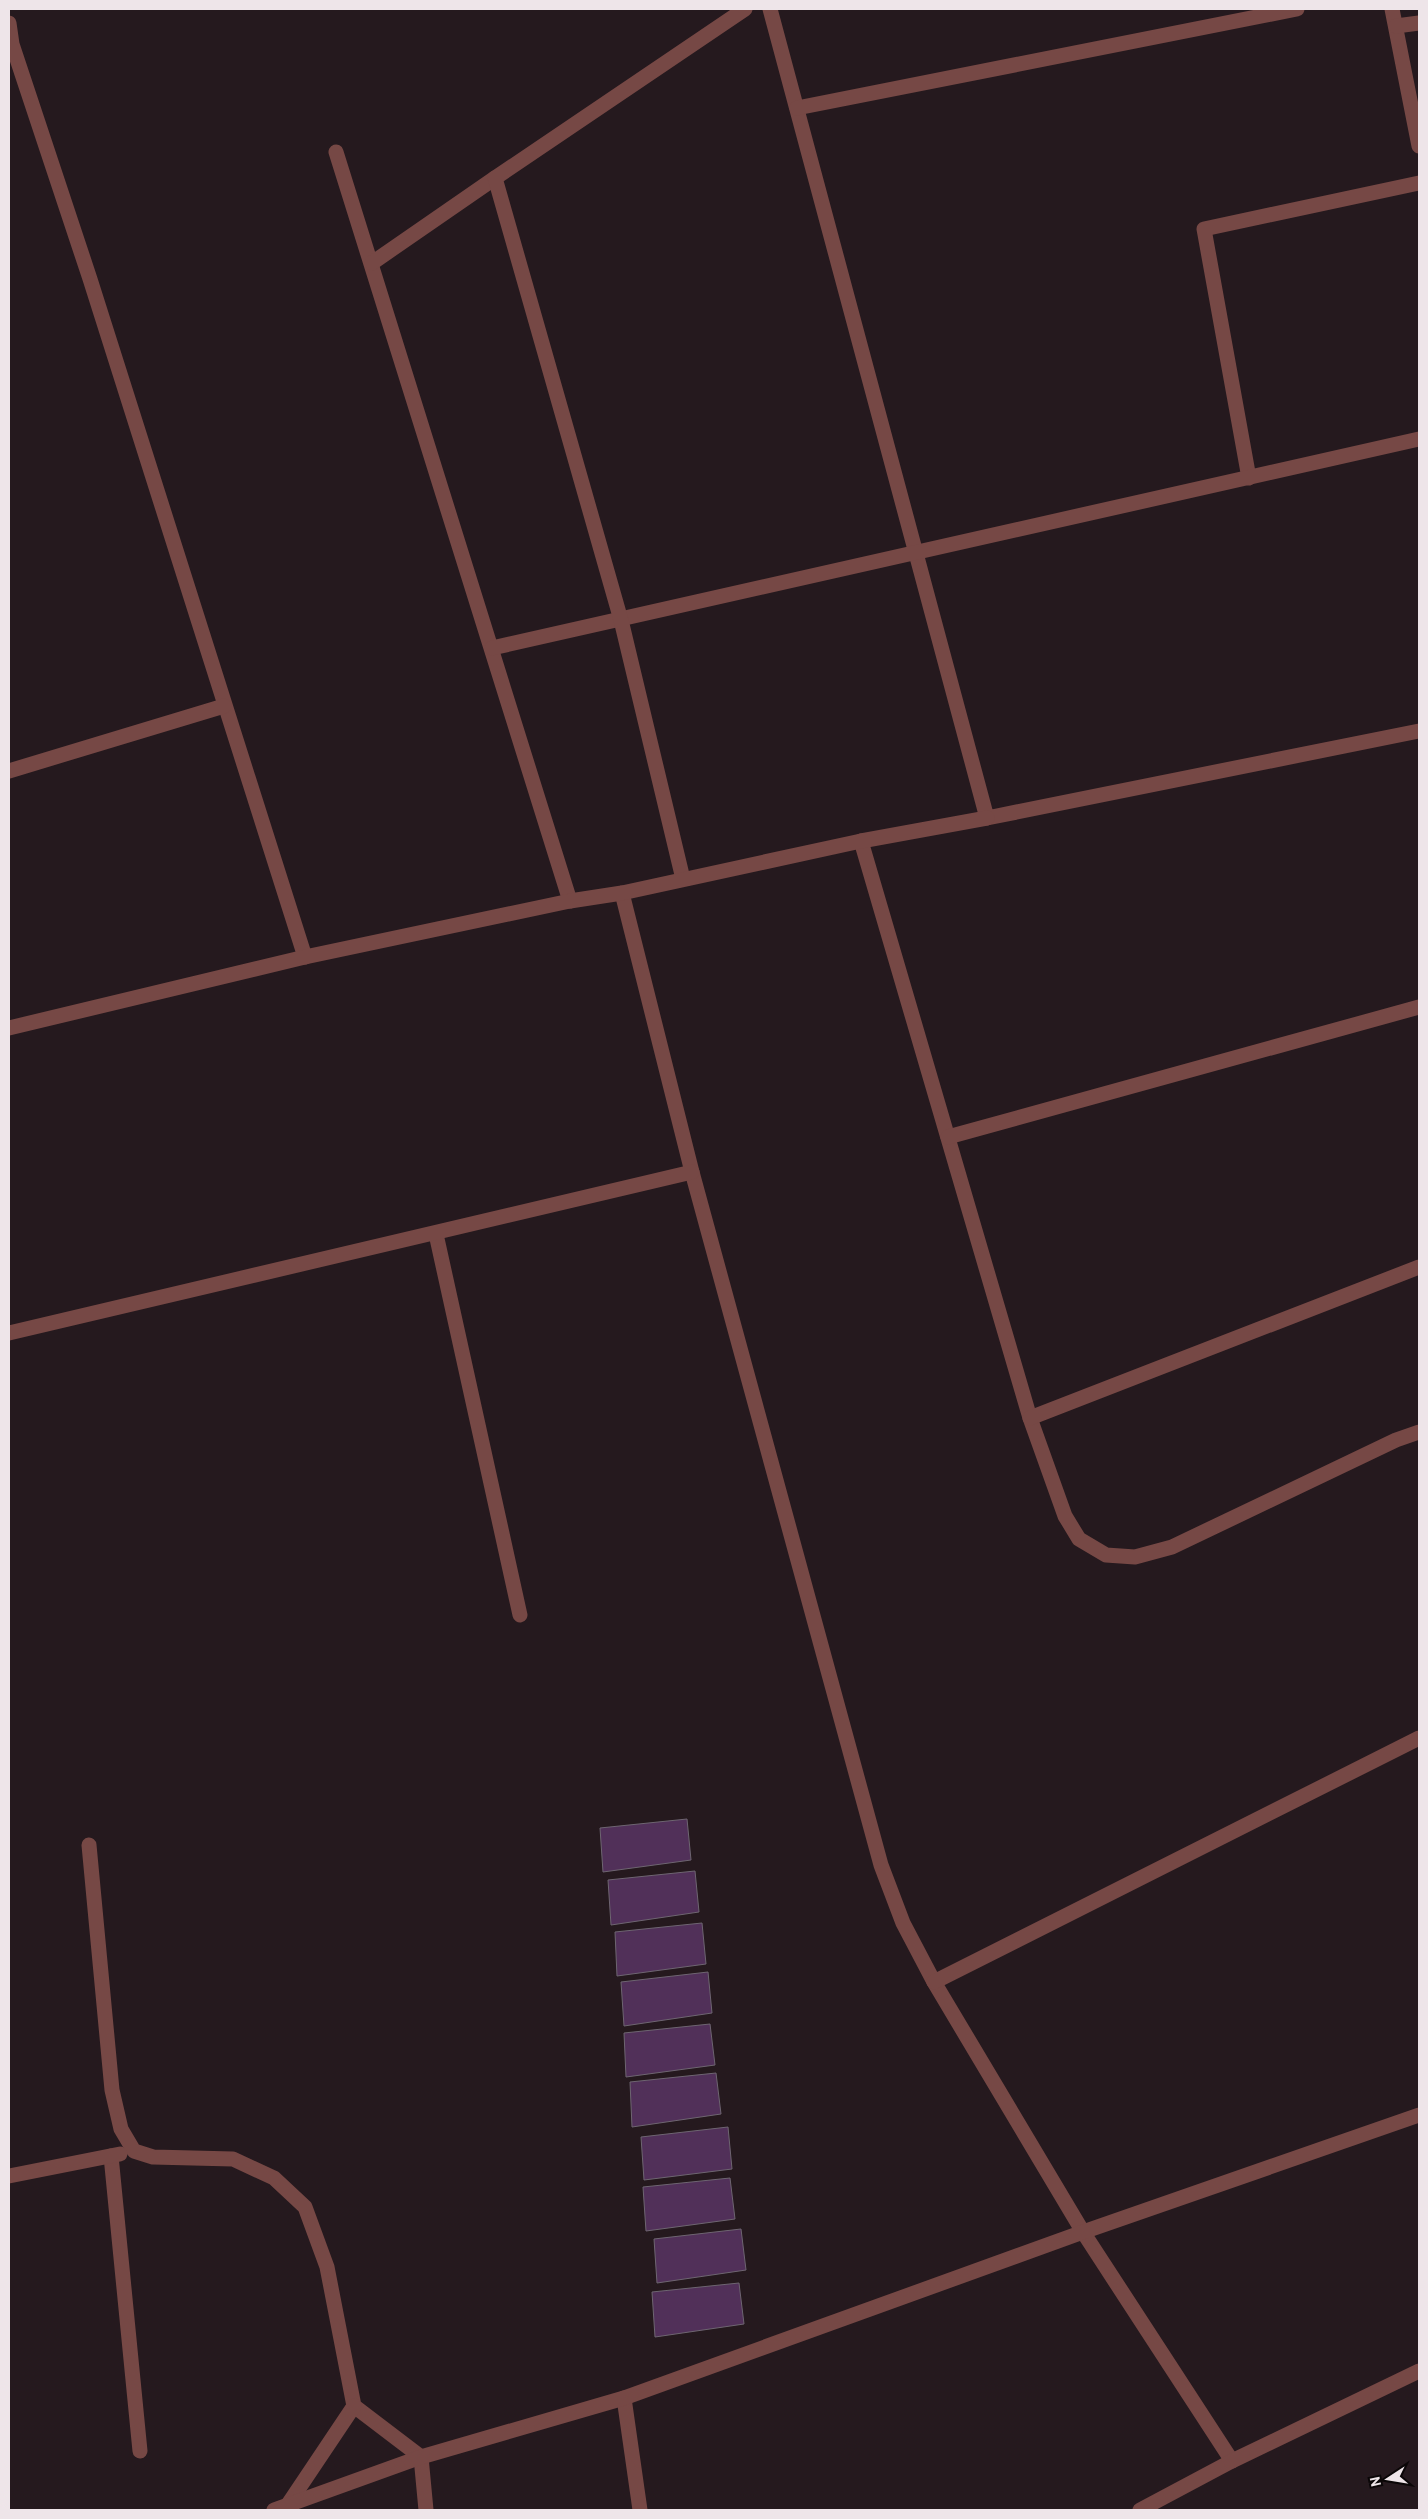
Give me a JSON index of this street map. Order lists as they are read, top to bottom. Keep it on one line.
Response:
{"north":"left"}
